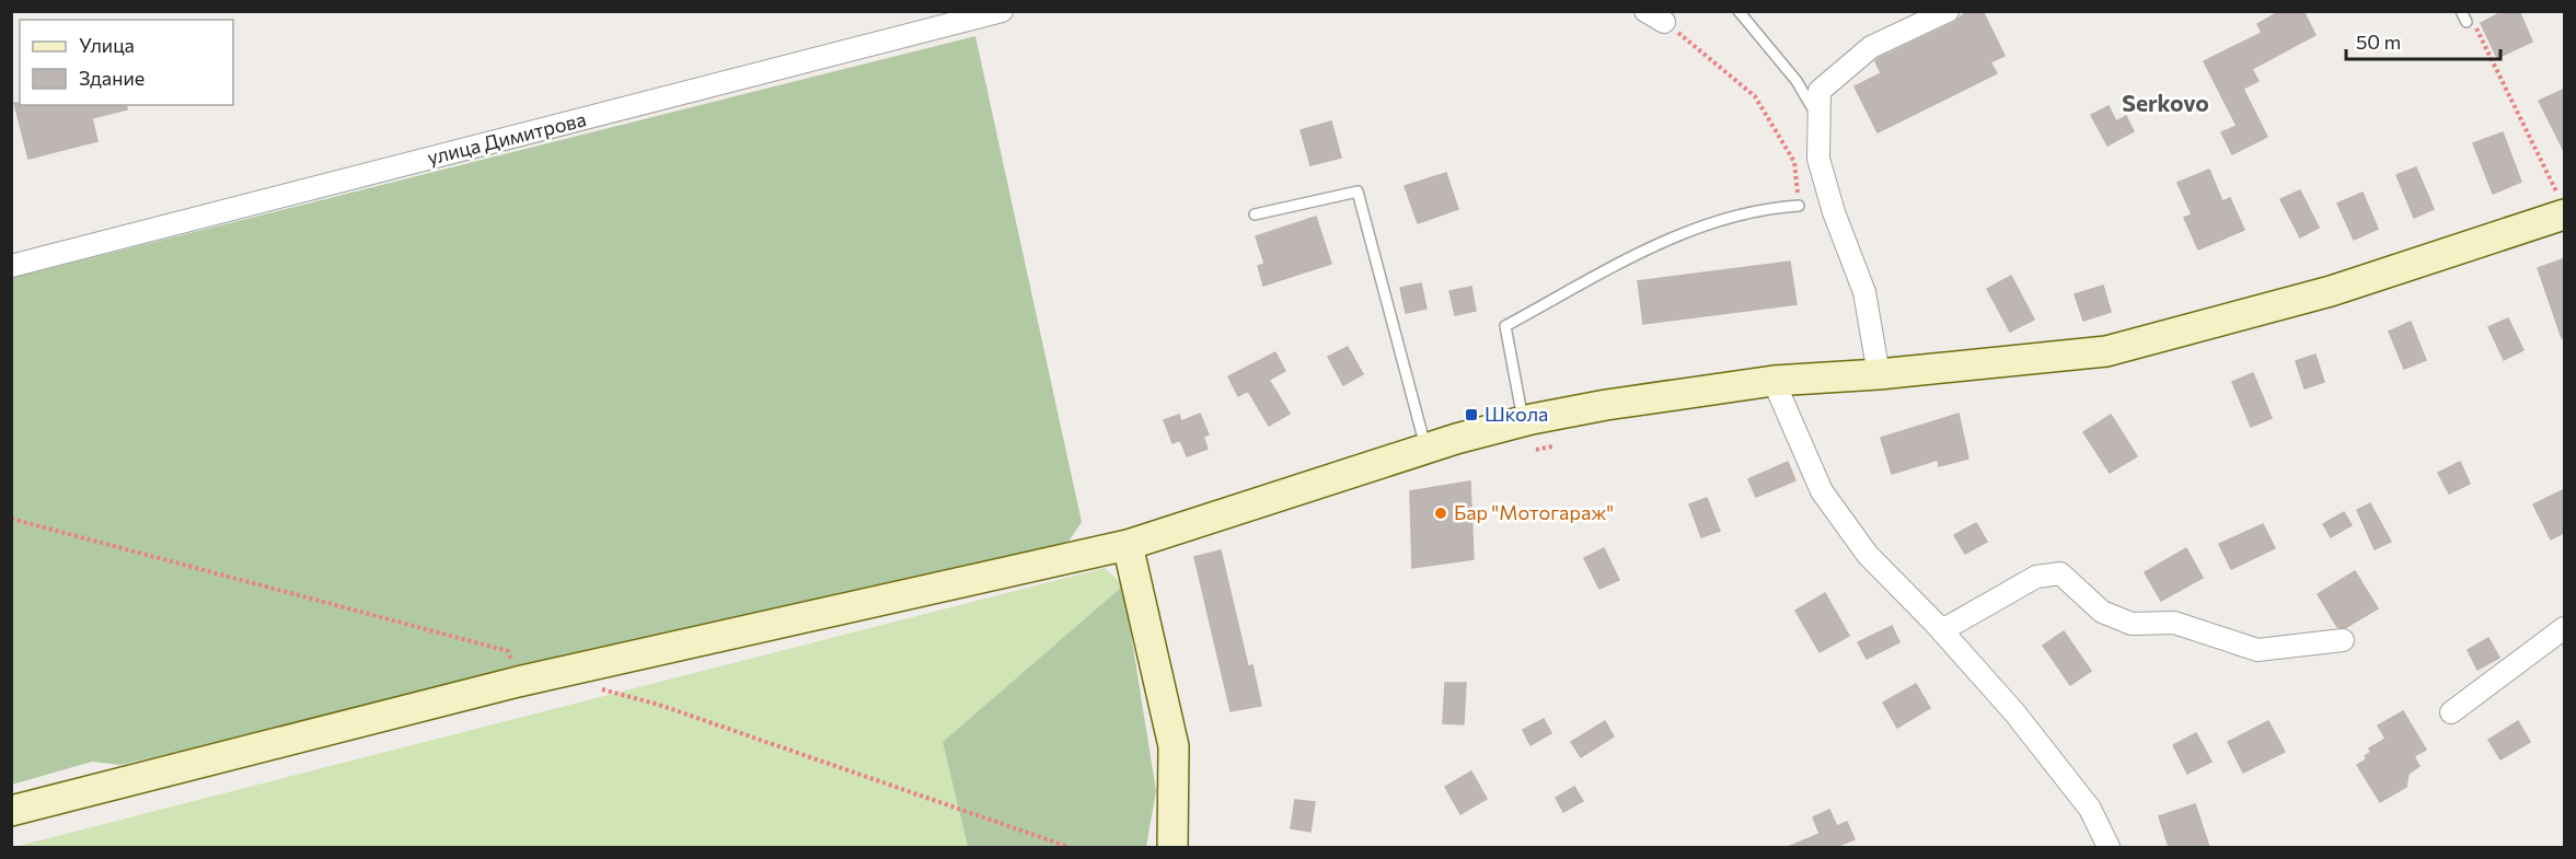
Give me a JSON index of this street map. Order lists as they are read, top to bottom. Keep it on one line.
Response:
{"streets":{"street":["улица Димитрова"]},"districts":["Serkovo"],"places":{"transit":["Школа"],"other":["Бар \"Мотогараж\""]},"legend":["Улица","Здание"],"scale_bar":"50 m"}
